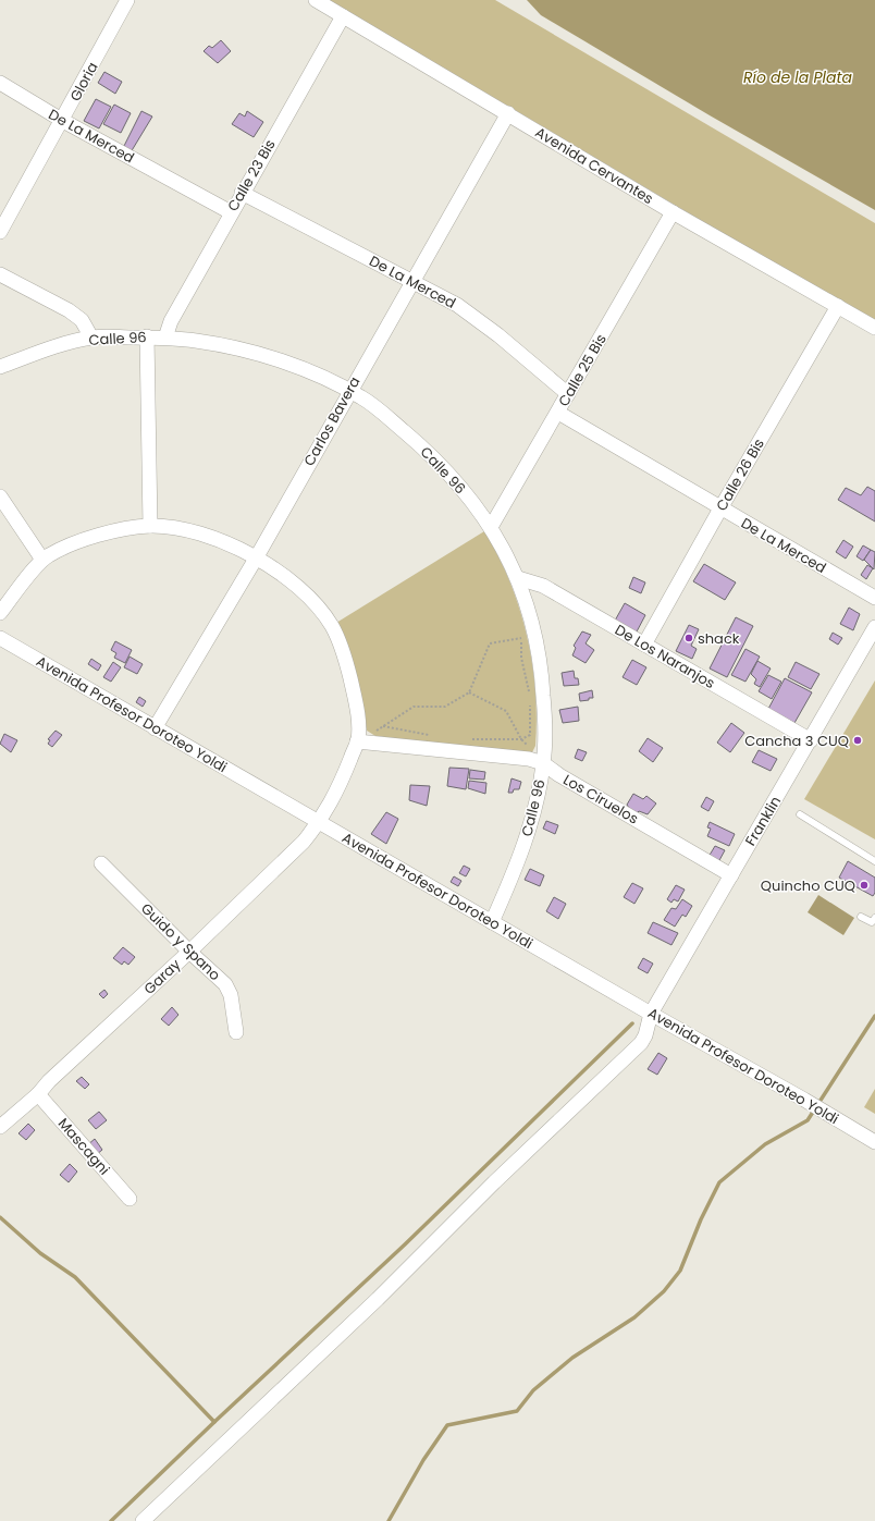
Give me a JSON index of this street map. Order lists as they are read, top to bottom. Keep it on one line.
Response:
{"streets":{"street":["Gloria","De La Merced","Avenida Cervantes","Calle 23 Bis","Calle 96","Calle 25 Bis","Carlos Bavera","Calle 26 Bis","De Los Naranjos","Avenida Profesor Doroteo Yoldi","Los Ciruelos","Franklin","Guido y Spano","Garay","Mascagni"]},"crossings":[["Gloria","De La Merced"],["De La Merced","Calle 23 Bis"],["De La Merced","Calle 25 Bis"],["De La Merced","Carlos Bavera"],["De La Merced","Calle 26 Bis"],["Avenida Cervantes","Calle 23 Bis"],["Avenida Cervantes","Calle 25 Bis"],["Avenida Cervantes","Carlos Bavera"],["Avenida Cervantes","Calle 26 Bis"],["Calle 23 Bis","Calle 96"],["Calle 96","Calle 25 Bis"],["Calle 96","Carlos Bavera"],["Calle 96","De Los Naranjos"],["Calle 96","Avenida Profesor Doroteo Yoldi"],["Calle 96","Los Ciruelos"],["Carlos Bavera","Avenida Profesor Doroteo Yoldi"],["Carlos Bavera","Garay"],["Calle 26 Bis","De Los Naranjos"],["De Los Naranjos","Franklin"],["Avenida Profesor Doroteo Yoldi","Franklin"],["Avenida Profesor Doroteo Yoldi","Garay"],["Los Ciruelos","Franklin"],["Los Ciruelos","Garay"],["Guido y Spano","Garay"],["Garay","Mascagni"]],"water":["Río de la Plata"],"places":["shack","Cancha 3 CUQ","Quincho CUQ"]}
